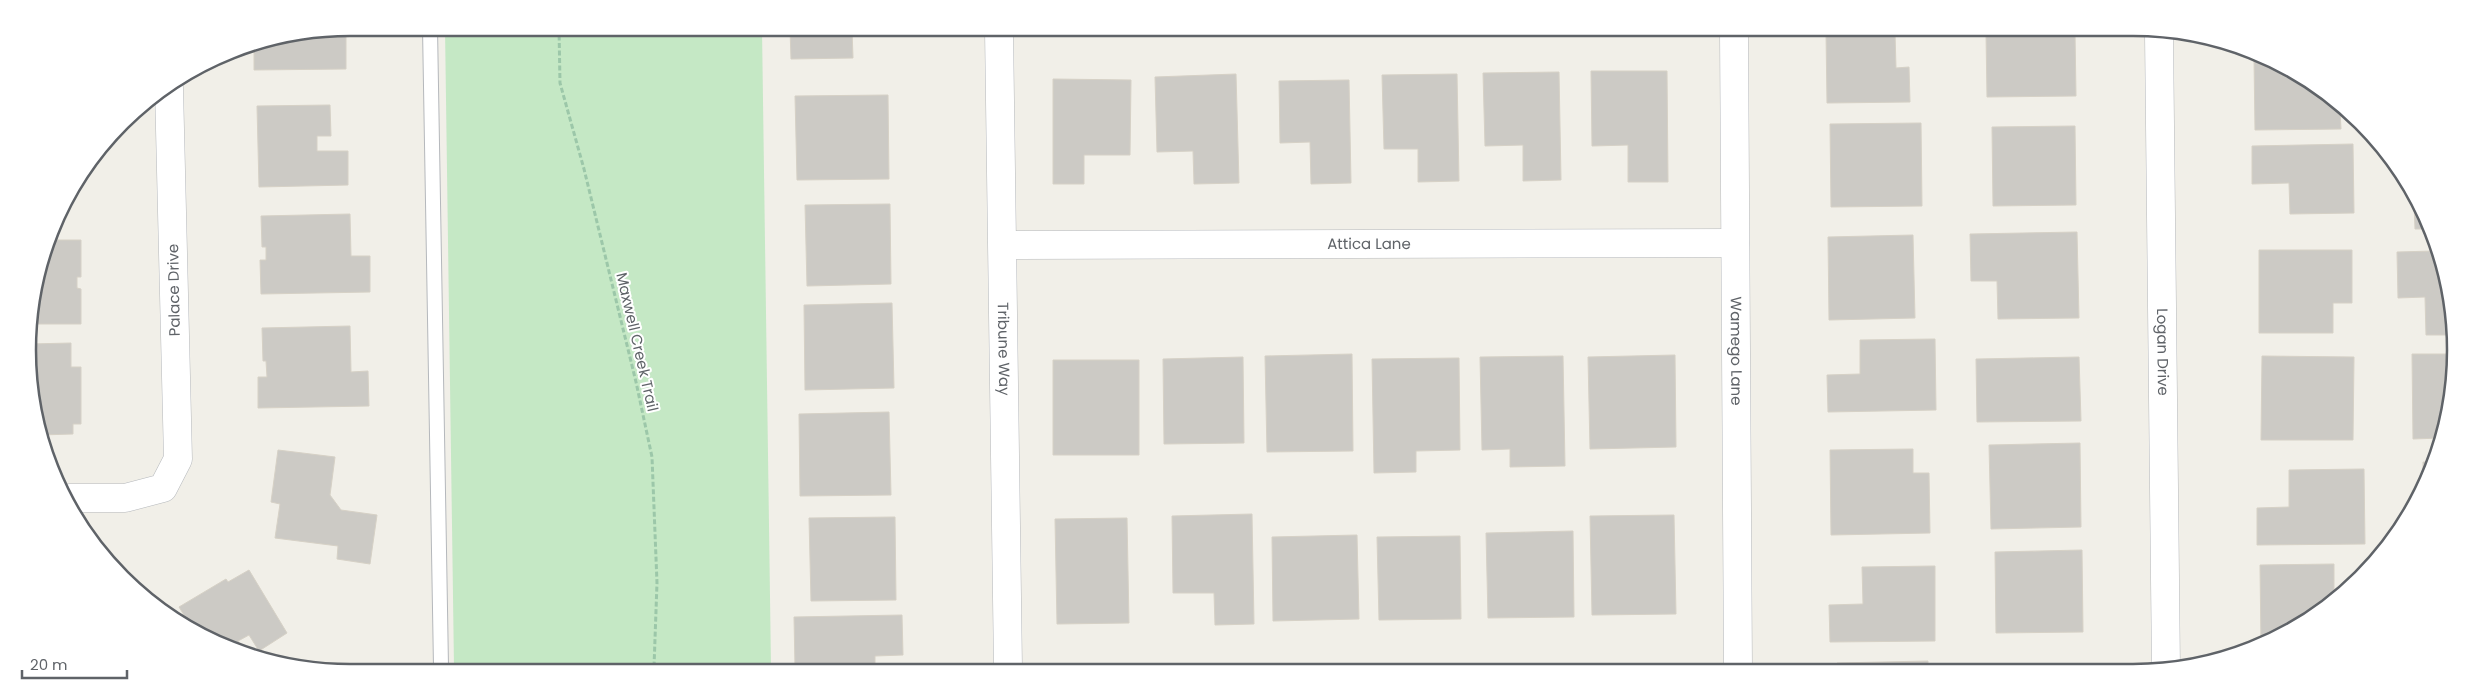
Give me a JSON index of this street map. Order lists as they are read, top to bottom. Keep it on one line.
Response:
{"streets":{"street":["Attica Lane","Palace Drive","Tribune Way","Wamego Lane","Logan Drive"],"path":["Maxwell Creek Trail"]},"crossings":[["Attica Lane","Tribune Way"],["Attica Lane","Wamego Lane"]],"scale_bar":"20 m"}
